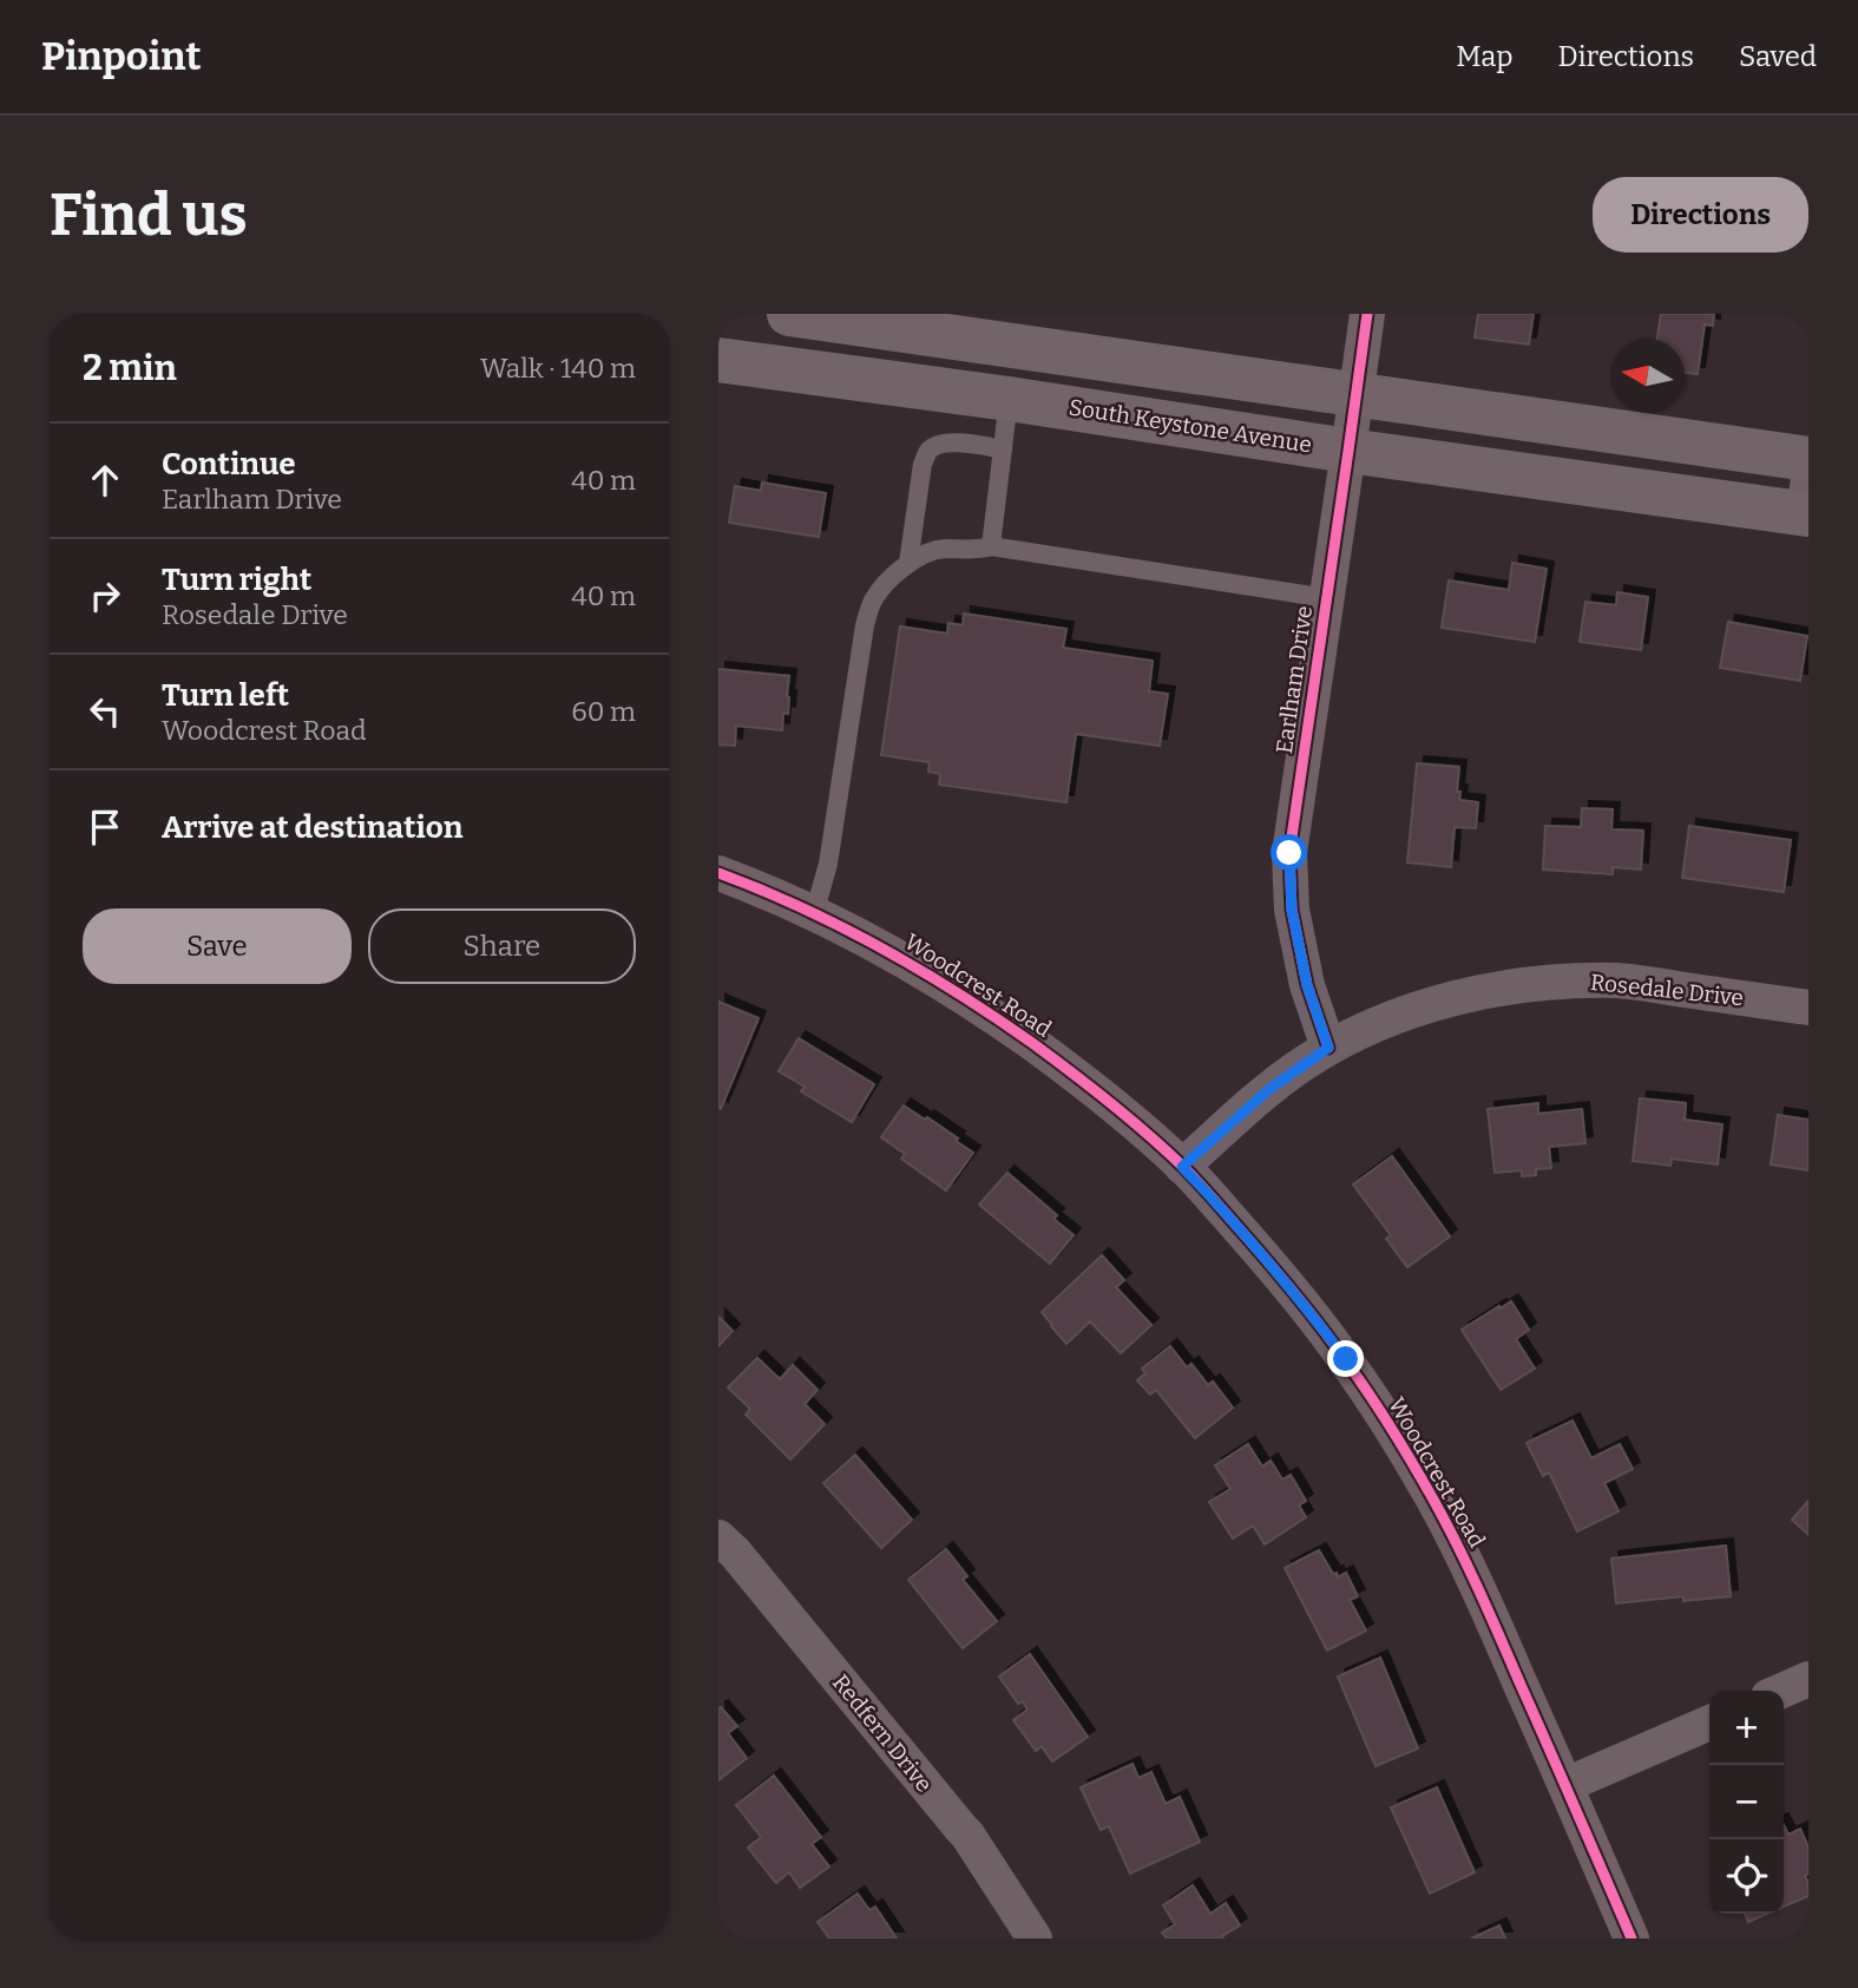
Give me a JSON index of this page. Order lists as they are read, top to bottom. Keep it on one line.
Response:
{"streets":{"main road":["South Keystone Avenue"],"street":["Earlham Drive","Woodcrest Road","Rosedale Drive","Redfern Drive"]},"crossings":[["South Keystone Avenue","Earlham Drive"],["Earlham Drive","Rosedale Drive"],["Woodcrest Road","Rosedale Drive"]],"north":"left","page":{"header":"Pinpoint","nav":["Map","Directions","Saved"],"buttons":["Directions",["Save","Share"]],"title":"Find us","heading":["2 min","Walk · 140 m"],"list":[["Continue","Earlham Drive","40 m"],["Turn right","Rosedale Drive","40 m"],["Turn left","Woodcrest Road","60 m"],"Arrive at destination"],"map_buttons":["+","−"]}}
